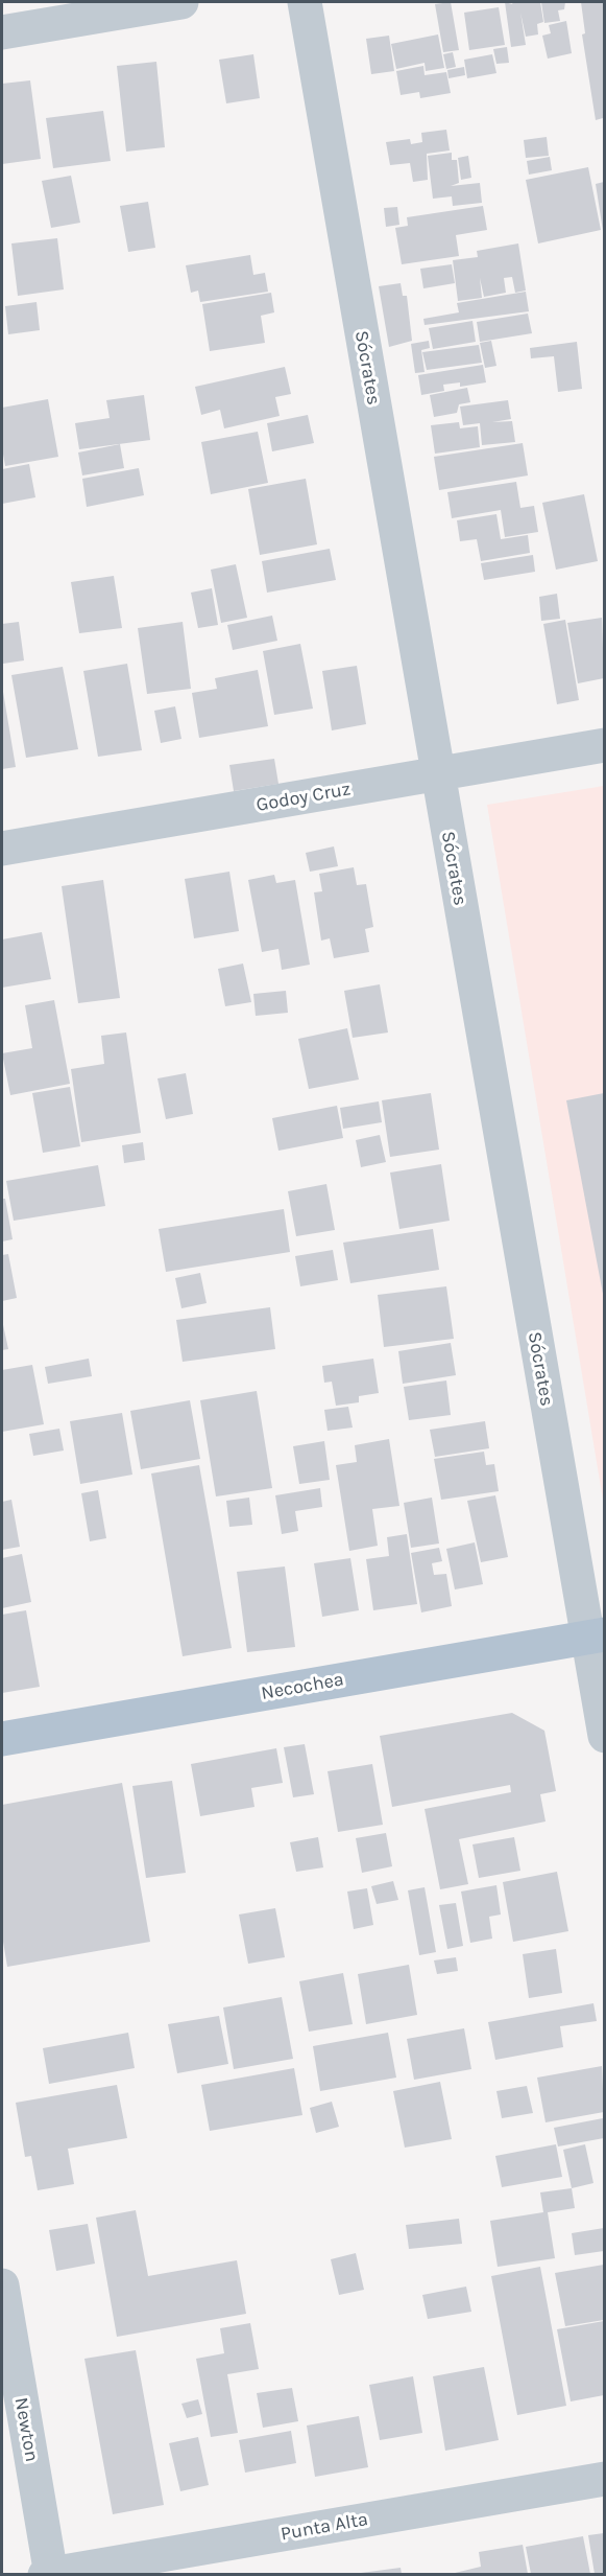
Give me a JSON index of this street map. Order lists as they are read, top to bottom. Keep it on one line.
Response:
{"streets":{"main road":["Necochea"],"street":["Sócrates","Godoy Cruz","Newton","Punta Alta"]},"crossings":[["Sócrates","Godoy Cruz"],["Sócrates","Necochea"],["Newton","Punta Alta"]]}
